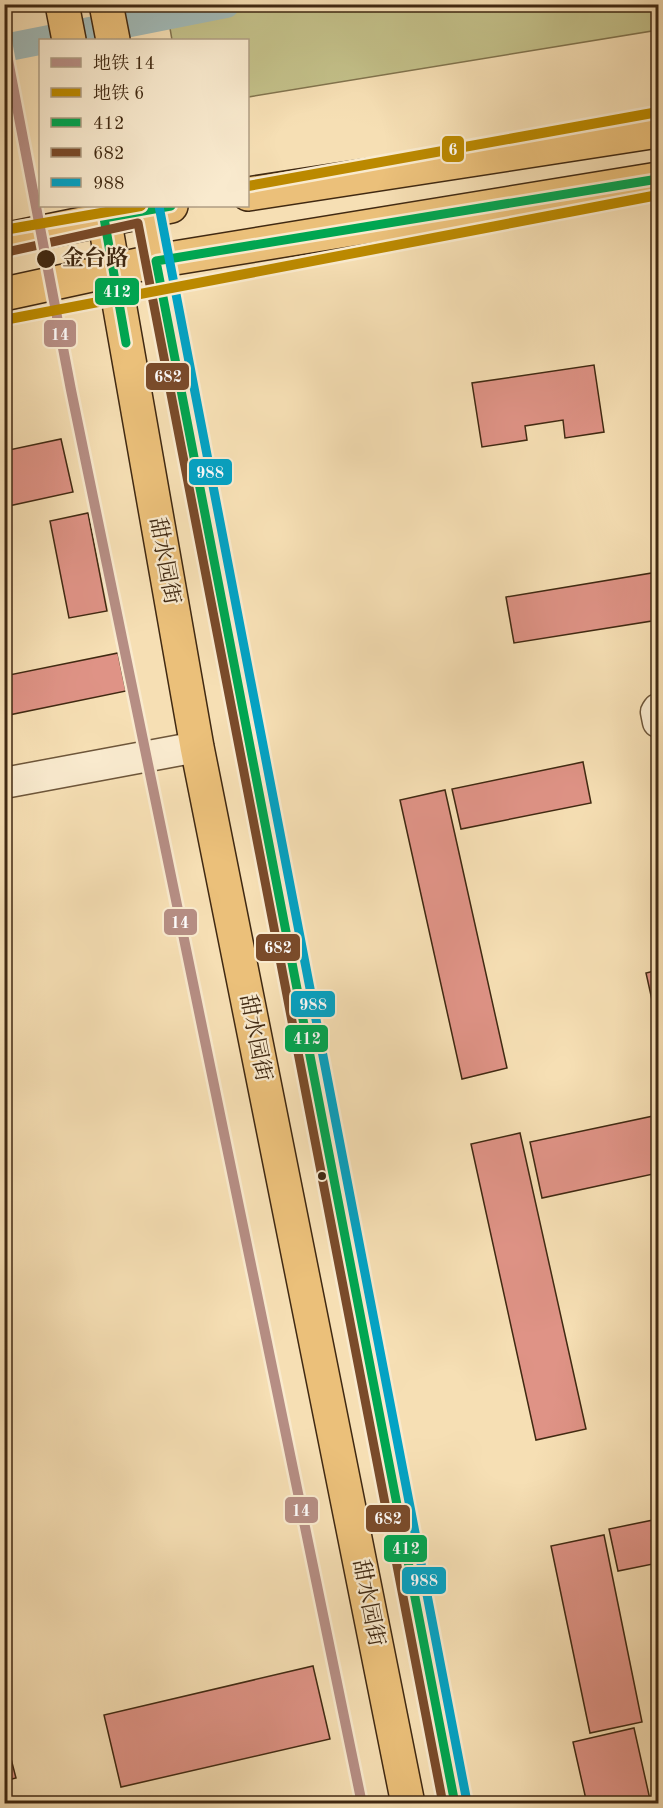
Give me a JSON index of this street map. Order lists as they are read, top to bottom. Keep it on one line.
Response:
{"streets":{"main road":["甜水园街"]},"places":["金台路"],"lines":["metro line 14","metro line 6","transit line 412","transit line 988","transit line 682"],"legend":["地铁 14","地铁 6","412","682","988"]}
